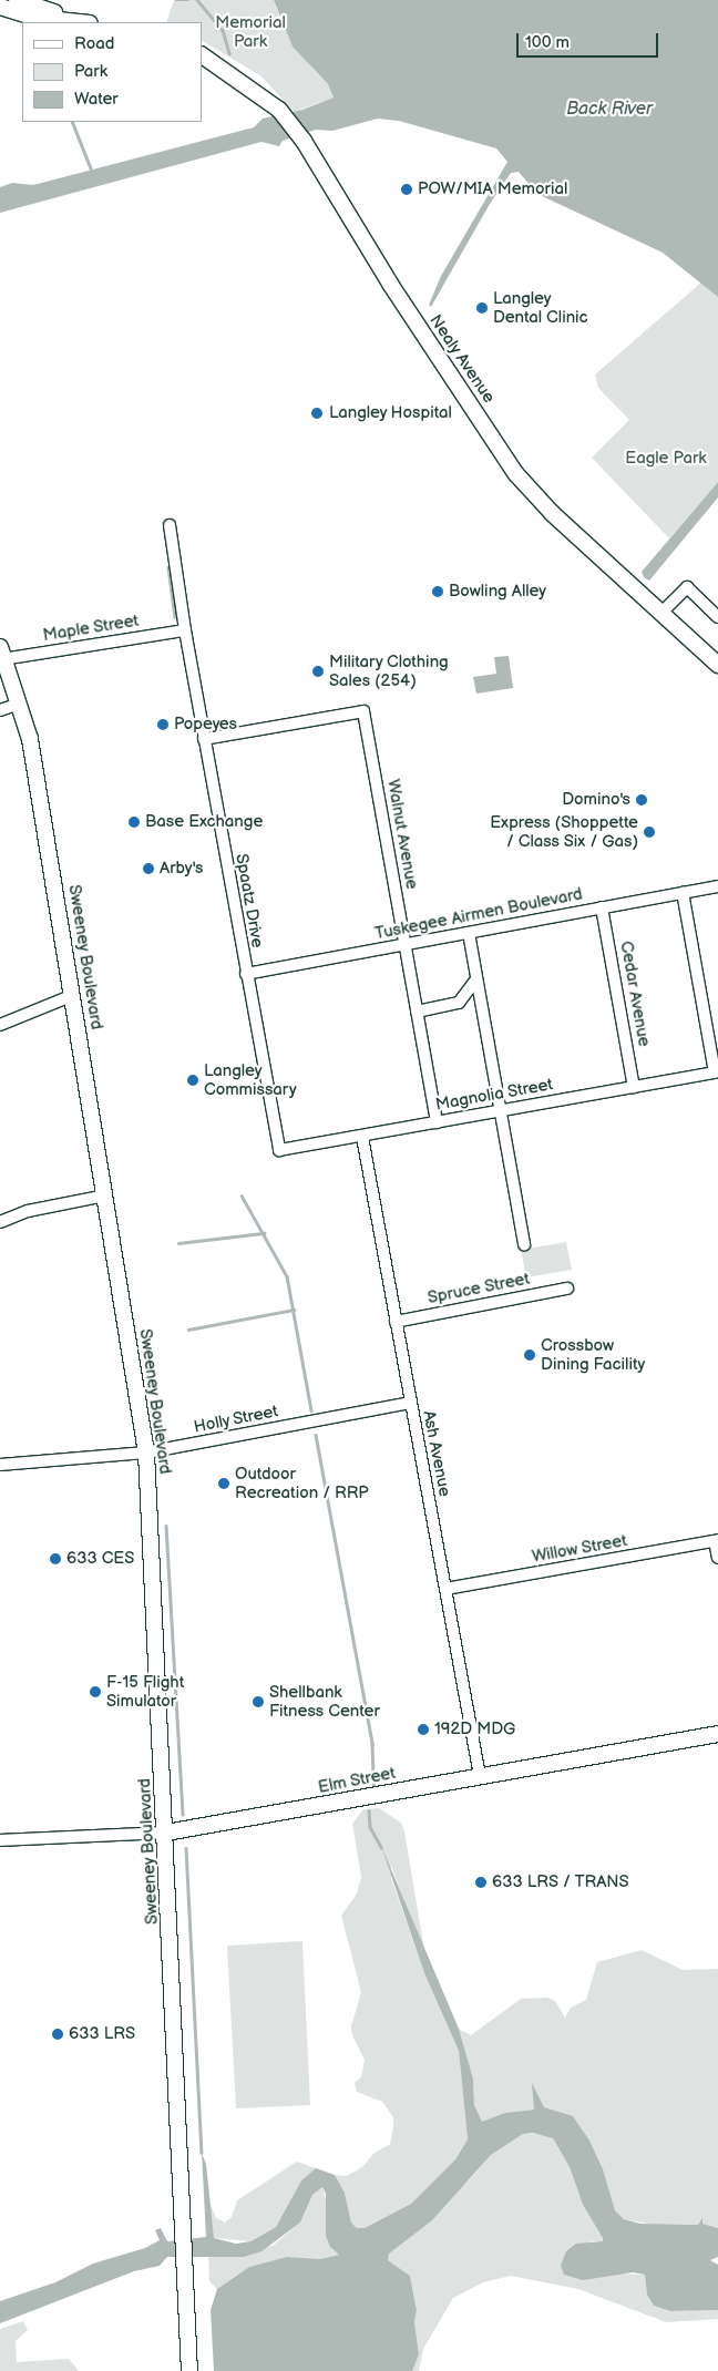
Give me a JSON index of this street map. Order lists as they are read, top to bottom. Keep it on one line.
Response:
{"streets":{"main road":["Nealy Avenue","Sweeney Boulevard","Elm Street"],"street":["Maple Street","Walnut Avenue","Spaatz Drive","Tuskegee Airmen Boulevard","Cedar Avenue","Magnolia Street","Spruce Street","Holly Street","Ash Avenue","Willow Street"]},"crossings":[["Maple Street","Spaatz Drive"],["Maple Street","Sweeney Boulevard"],["Walnut Avenue","Spaatz Drive"],["Walnut Avenue","Tuskegee Airmen Boulevard"],["Walnut Avenue","Magnolia Street"],["Spaatz Drive","Tuskegee Airmen Boulevard"],["Spaatz Drive","Magnolia Street"],["Tuskegee Airmen Boulevard","Cedar Avenue"],["Tuskegee Airmen Boulevard","Magnolia Street"],["Sweeney Boulevard","Holly Street"],["Sweeney Boulevard","Elm Street"],["Cedar Avenue","Magnolia Street"],["Magnolia Street","Ash Avenue"],["Spruce Street","Ash Avenue"],["Holly Street","Ash Avenue"],["Ash Avenue","Willow Street"],["Ash Avenue","Elm Street"]],"water":["Back River"],"parks":["Memorial Park","Eagle Park"],"places":["POW/MIA Memorial","Langley Dental Clinic","Langley Hospital","Bowling Alley","Military Clothing Sales (254)","Popeyes","Domino's","Base Exchange","Express (Shoppette / Class Six / Gas)","Arby's","Langley Commissary","Crossbow Dining Facility","Outdoor Recreation / RRP","633 CES","F-15 Flight Simulator","Shellbank Fitness Center","192D MDG","633 LRS / TRANS","633 LRS"],"legend":["Road","Park","Water"],"scale_bar":"100 m"}
